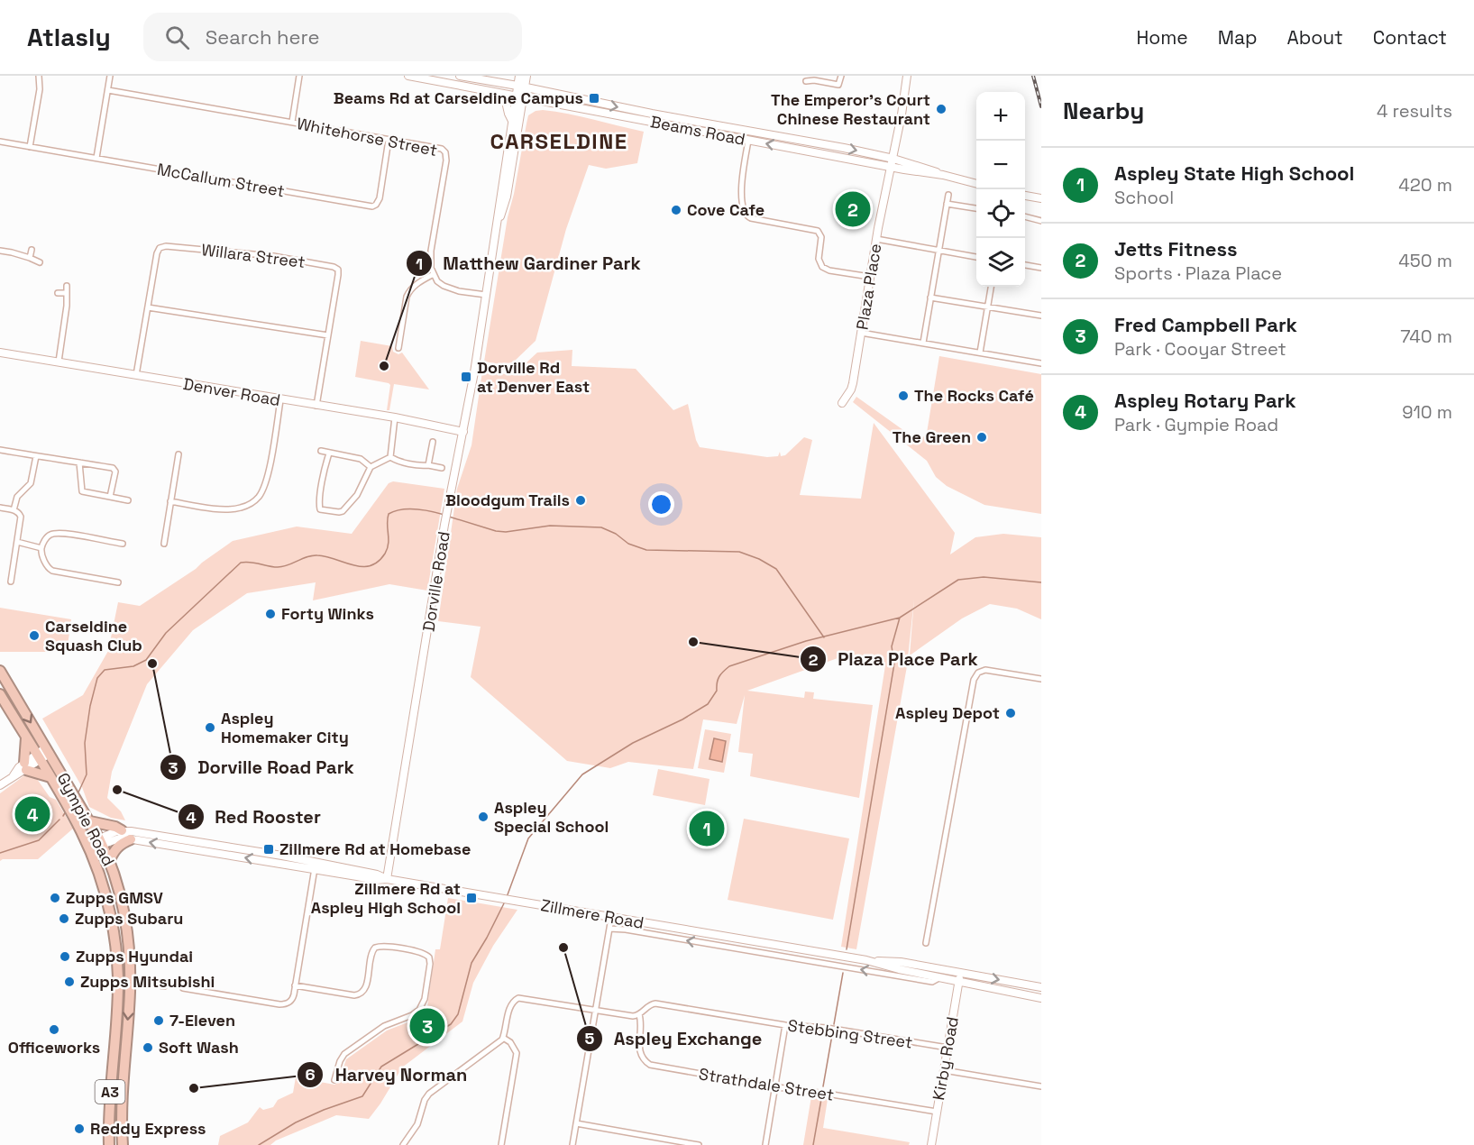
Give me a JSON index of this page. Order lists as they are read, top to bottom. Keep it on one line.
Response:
{"streets":{"highway":["Gympie Road","A3"],"main road":["Beams Road","Plaza Place","Denver Road","Dorville Road","Zillmere Road","Kirby Road"],"street":["Whitehorse Street","McCallum Street","Willara Street","Stebbing Street","Strathdale Street"]},"crossings":[["Beams Road","Plaza Place"],["Beams Road","Dorville Road"],["Whitehorse Street","McCallum Street"],["Willara Street","Denver Road"],["Denver Road","Dorville Road"],["Dorville Road","Zillmere Road"],["Gympie Road","Zillmere Road"],["Zillmere Road","Kirby Road"],["Stebbing Street","Kirby Road"],["Stebbing Street","Strathdale Street"],["Kirby Road","Strathdale Street"]],"districts":["CARSELDINE"],"places":{"transit":["Beams Rd at Carseldine Campus","Dorville Rd at Denver East","Zillmere Rd at Homebase","Zillmere Rd at Aspley High School"],"other":["The Emperor's Court Chinese Restaurant","Cove Cafe","Matthew Gardiner Park","The Rocks Café","The Green","Bloodgum Trails","Forty Winks","Carseldine Squash Club","Plaza Place Park","Dorville Road Park","Aspley Depot","Aspley Homemaker City","Red Rooster","Aspley Special School","Zupps GMSV","Zupps Subaru","Aspley Exchange","Zupps Hyundai","Zupps Mitsubishi","7-Eleven","Officeworks","Soft Wash","Harvey Norman","Reddy Express"]},"page":{"header":"Atlasly","search":"Search here","nav":["Home","Map","About","Contact"],"heading":["Nearby","4 results"],"map_buttons":["+","−"],"list":[{"mark":"1","name":"Aspley State High School","note":"School","value":"420 m"},{"mark":"2","name":"Jetts Fitness","note":"Sports · Plaza Place","value":"450 m"},{"mark":"3","name":"Fred Campbell Park","note":"Park · Cooyar Street","value":"740 m"},{"mark":"4","name":"Aspley Rotary Park","note":"Park · Gympie Road","value":"910 m"}],"pins":["2","4","1","3"]}}
